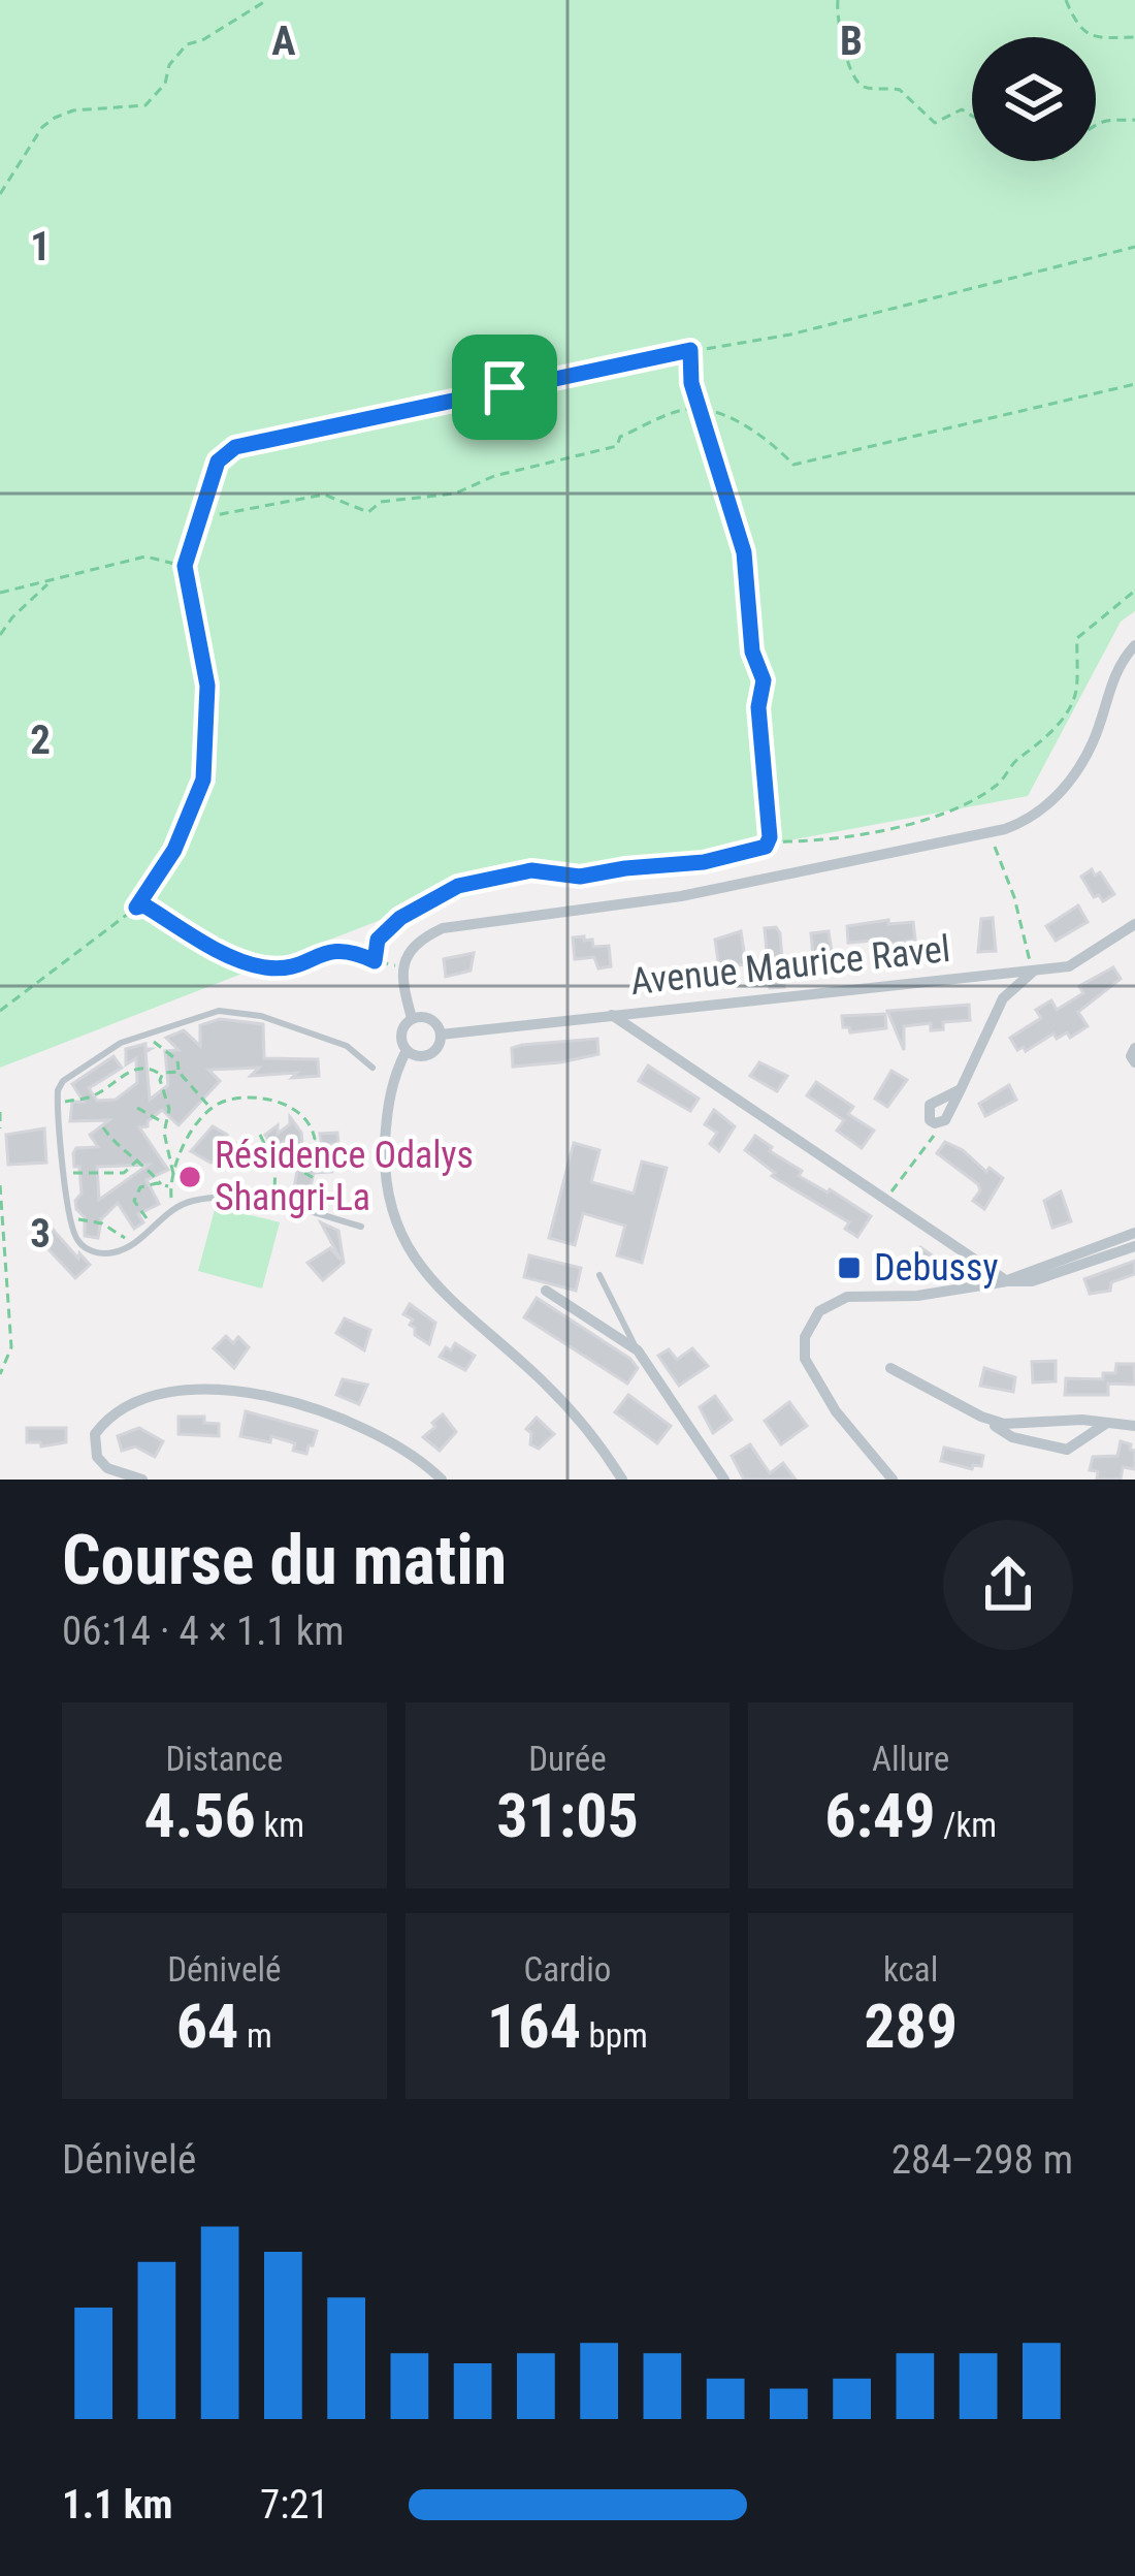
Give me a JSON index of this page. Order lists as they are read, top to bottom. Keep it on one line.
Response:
{"streets":{"street":["Avenue Maurice Ravel"]},"places":{"other":["Résidence Odalys Shangri-La"],"transit":["Debussy"]},"page":{"heading":["Course du matin","06:14 · 4 × 1.1 km"],"stats":[["Distance","4.56 km"],["Durée","31:05"],["Allure","6:49 /km"],["Dénivelé","64 m"],["Cardio","164 bpm"],["kcal","289"]],"chart":["Dénivelé","284–298 m"],"list":[{"name":"1.1 km","note":"7:21"}]},"grid":{"columns":["A","B"],"rows":["1","2","3"]}}
